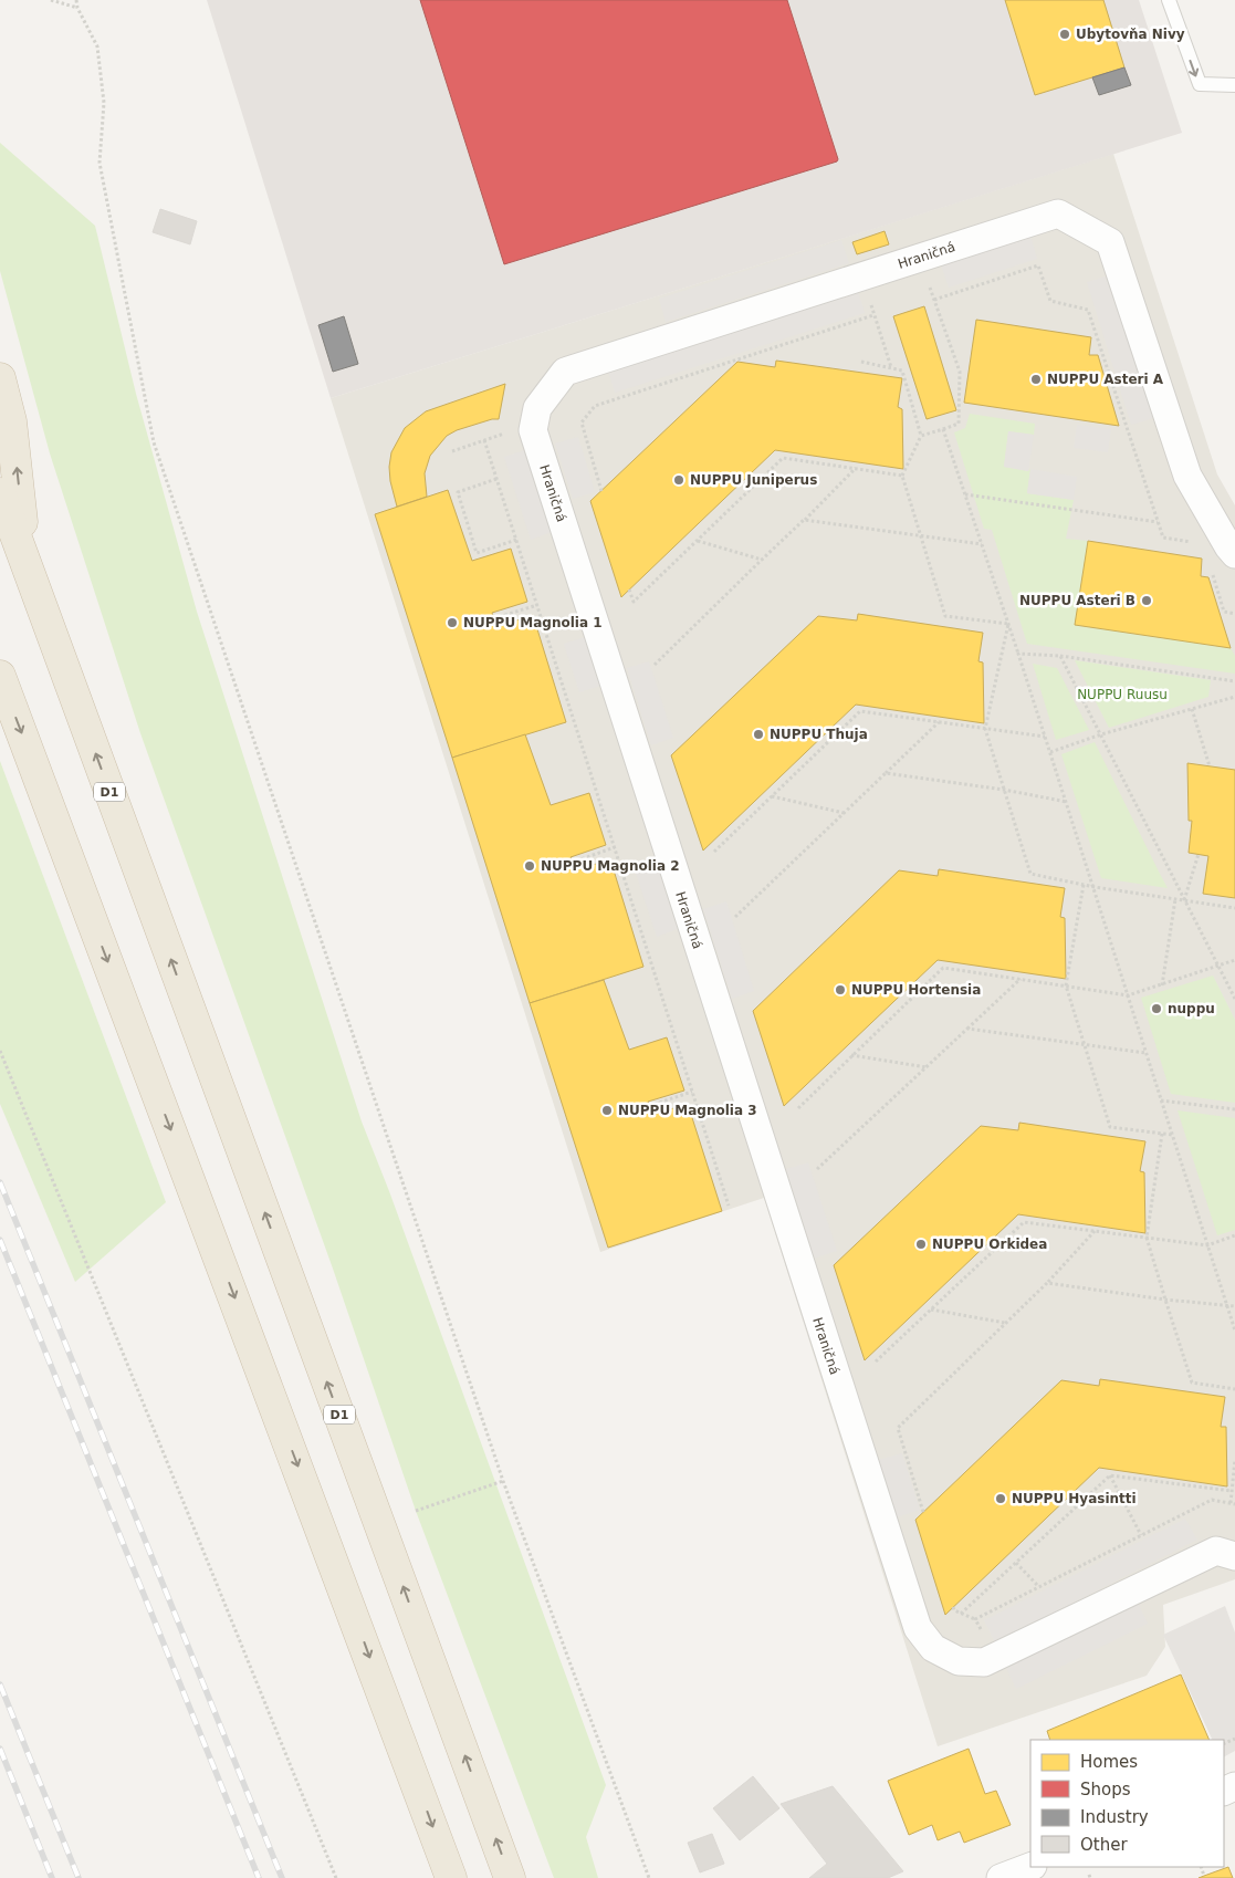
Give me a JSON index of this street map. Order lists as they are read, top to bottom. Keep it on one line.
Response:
{"streets":{"highway":["D1"],"street":["Hraničná"]},"parks":["NUPPU Ruusu"],"places":["Ubytovňa Nivy","NUPPU Asteri A","NUPPU Juniperus","NUPPU Asteri B","NUPPU Magnolia 1","NUPPU Thuja","NUPPU Magnolia 2","NUPPU Hortensia","nuppu","NUPPU Magnolia 3","NUPPU Orkidea","NUPPU Hyasintti"],"legend":["Homes","Shops","Industry","Other"]}
